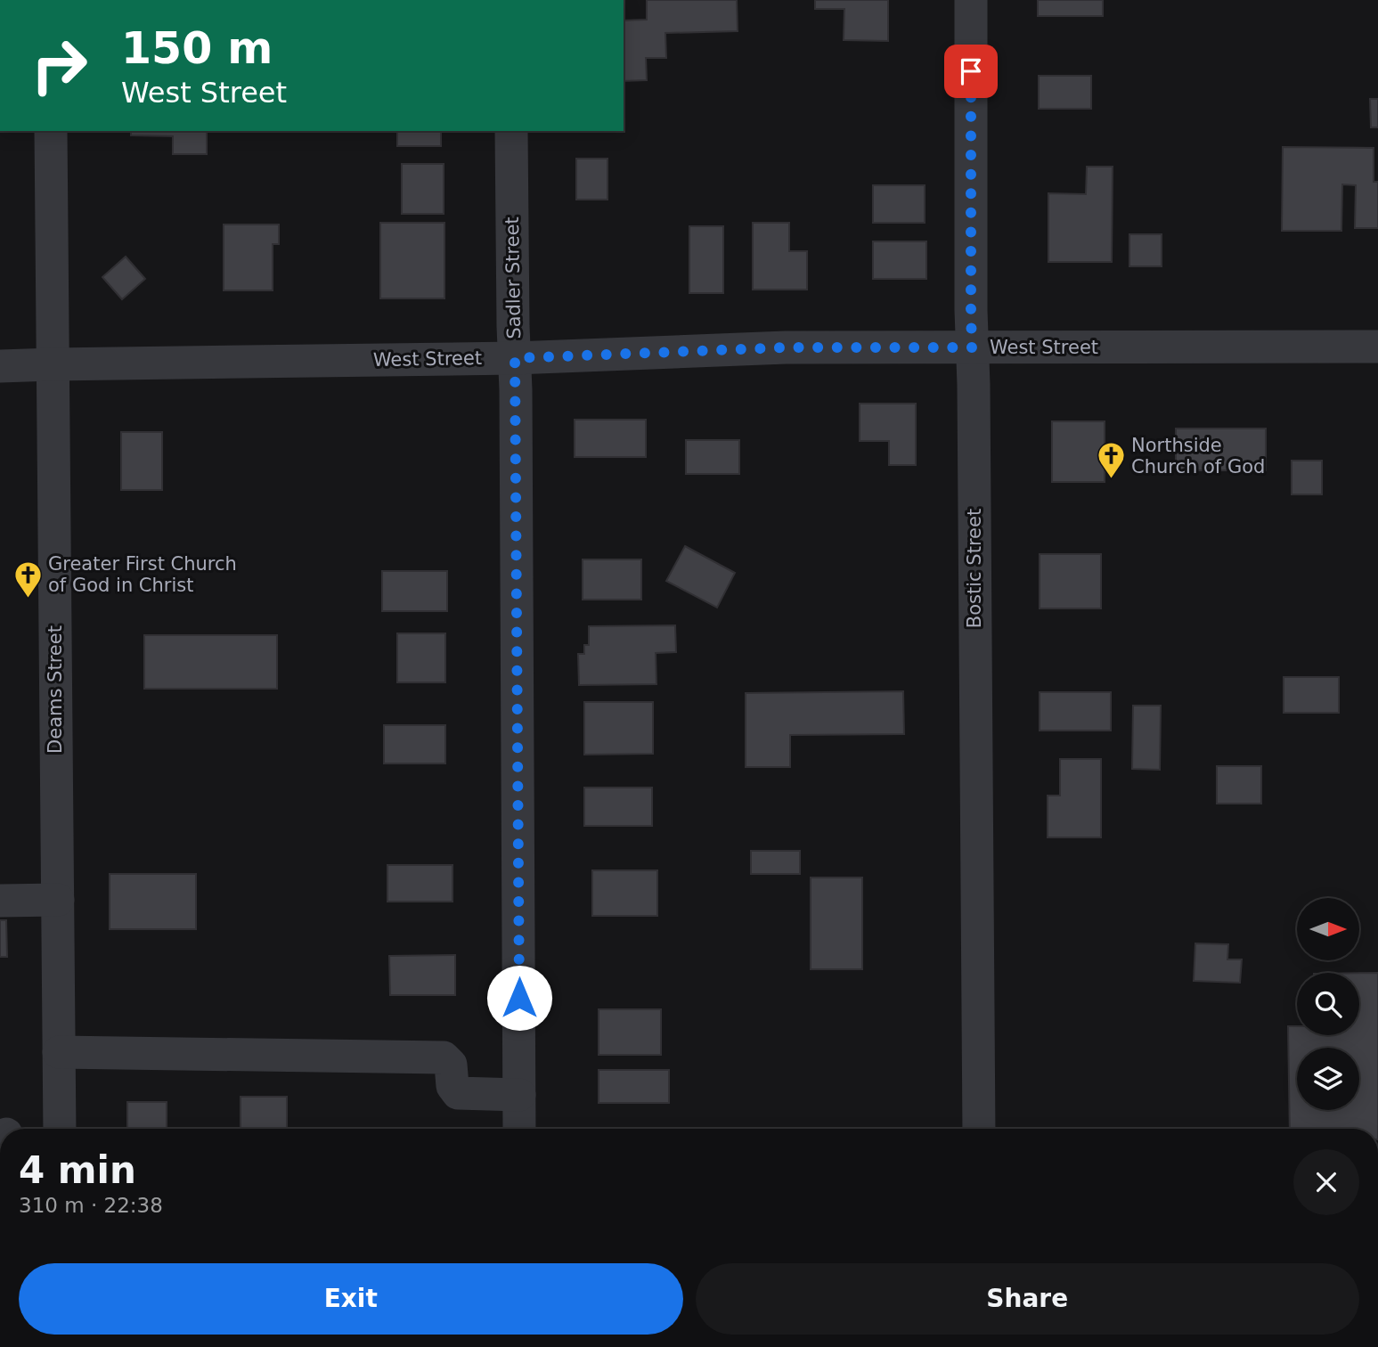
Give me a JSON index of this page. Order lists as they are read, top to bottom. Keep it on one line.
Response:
{"streets":{"street":["Sadler Street","West Street","Bostic Street","Deams Street"]},"crossings":[["Sadler Street","West Street"],["West Street","Bostic Street"],["West Street","Deams Street"]],"places":{"church":["Northside Church of God","Greater First Church of God in Christ"]},"north":"right","page":{"turn":["150 m","West Street"],"heading":["4 min","310 m · 22:38"],"buttons":["Exit","Share"]}}
